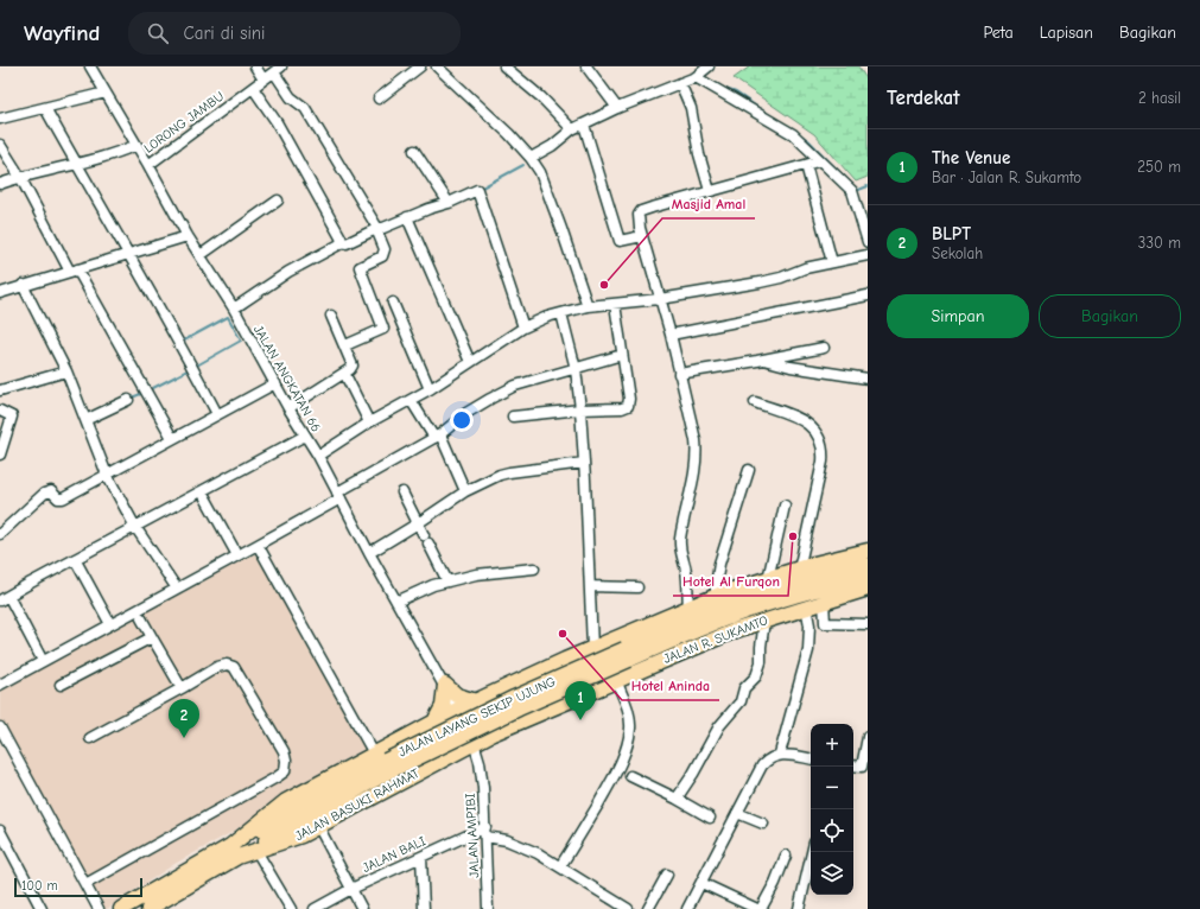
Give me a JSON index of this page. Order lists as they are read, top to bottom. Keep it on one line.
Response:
{"streets":{"highway":["JALAN R. SUKAMTO","JALAN LAYANG SEKIP UJUNG","JALAN BASUKI RAHMAT"],"street":["LORONG JAMBU","JALAN ANGKATAN 66","JALAN AMPIBI","JALAN BALI"]},"crossings":[["LORONG JAMBU","JALAN ANGKATAN 66"],["JALAN ANGKATAN 66","JALAN BASUKI RAHMAT"],["JALAN ANGKATAN 66","JALAN AMPIBI"],["JALAN R. SUKAMTO","JALAN BASUKI RAHMAT"],["JALAN LAYANG SEKIP UJUNG","JALAN BASUKI RAHMAT"],["JALAN BASUKI RAHMAT","JALAN AMPIBI"],["JALAN AMPIBI","JALAN BALI"]],"places":["Masjid Amal","Hotel Al Furqon","Hotel Aninda"],"scale_bar":"100 m","page":{"header":"Wayfind","search":"Cari di sini","nav":["Peta","Lapisan","Bagikan"],"heading":["Terdekat","2 hasil"],"list":[{"mark":"1","name":"The Venue","note":"Bar · Jalan R. Sukamto","value":"250 m"},{"mark":"2","name":"BLPT","note":"Sekolah","value":"330 m"}],"buttons":["Simpan","Bagikan"],"pins":["1","2"],"map_buttons":["+","−"],"scale":"100 m"}}
